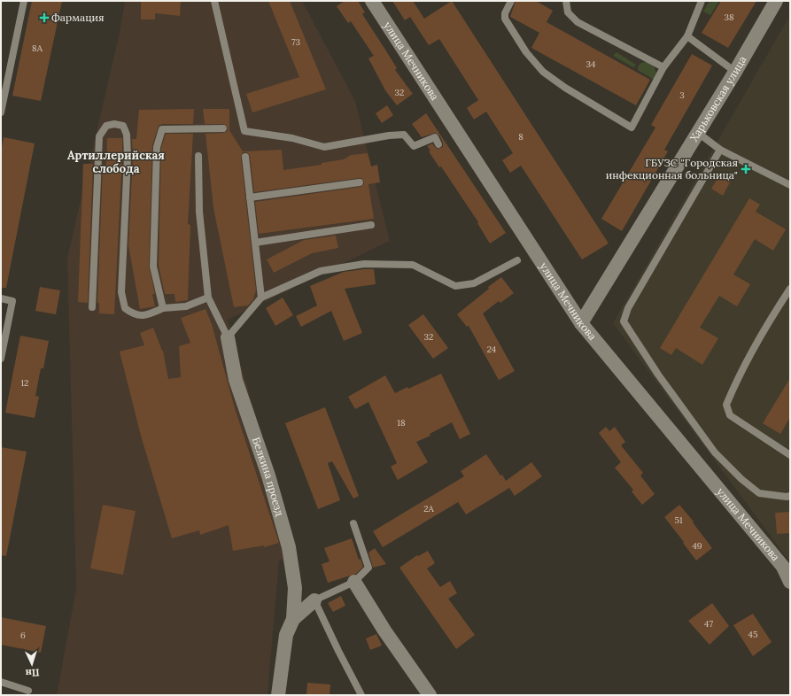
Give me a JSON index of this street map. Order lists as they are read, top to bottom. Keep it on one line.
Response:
{"streets":{"street":["улица Мечникова","Харьковская улица","Белкина проезд"]},"crossings":[["улица Мечникова","Харьковская улица"]],"districts":["Артиллерийская слобода"],"places":{"health":["Фармация","ГБУЗС \"Городская инфекционная больница\""]},"house_numbers":["38","73","8А","34","32","3","8","32","24","12","18","2А","51","49","47","45","6"],"north":"bottom"}
